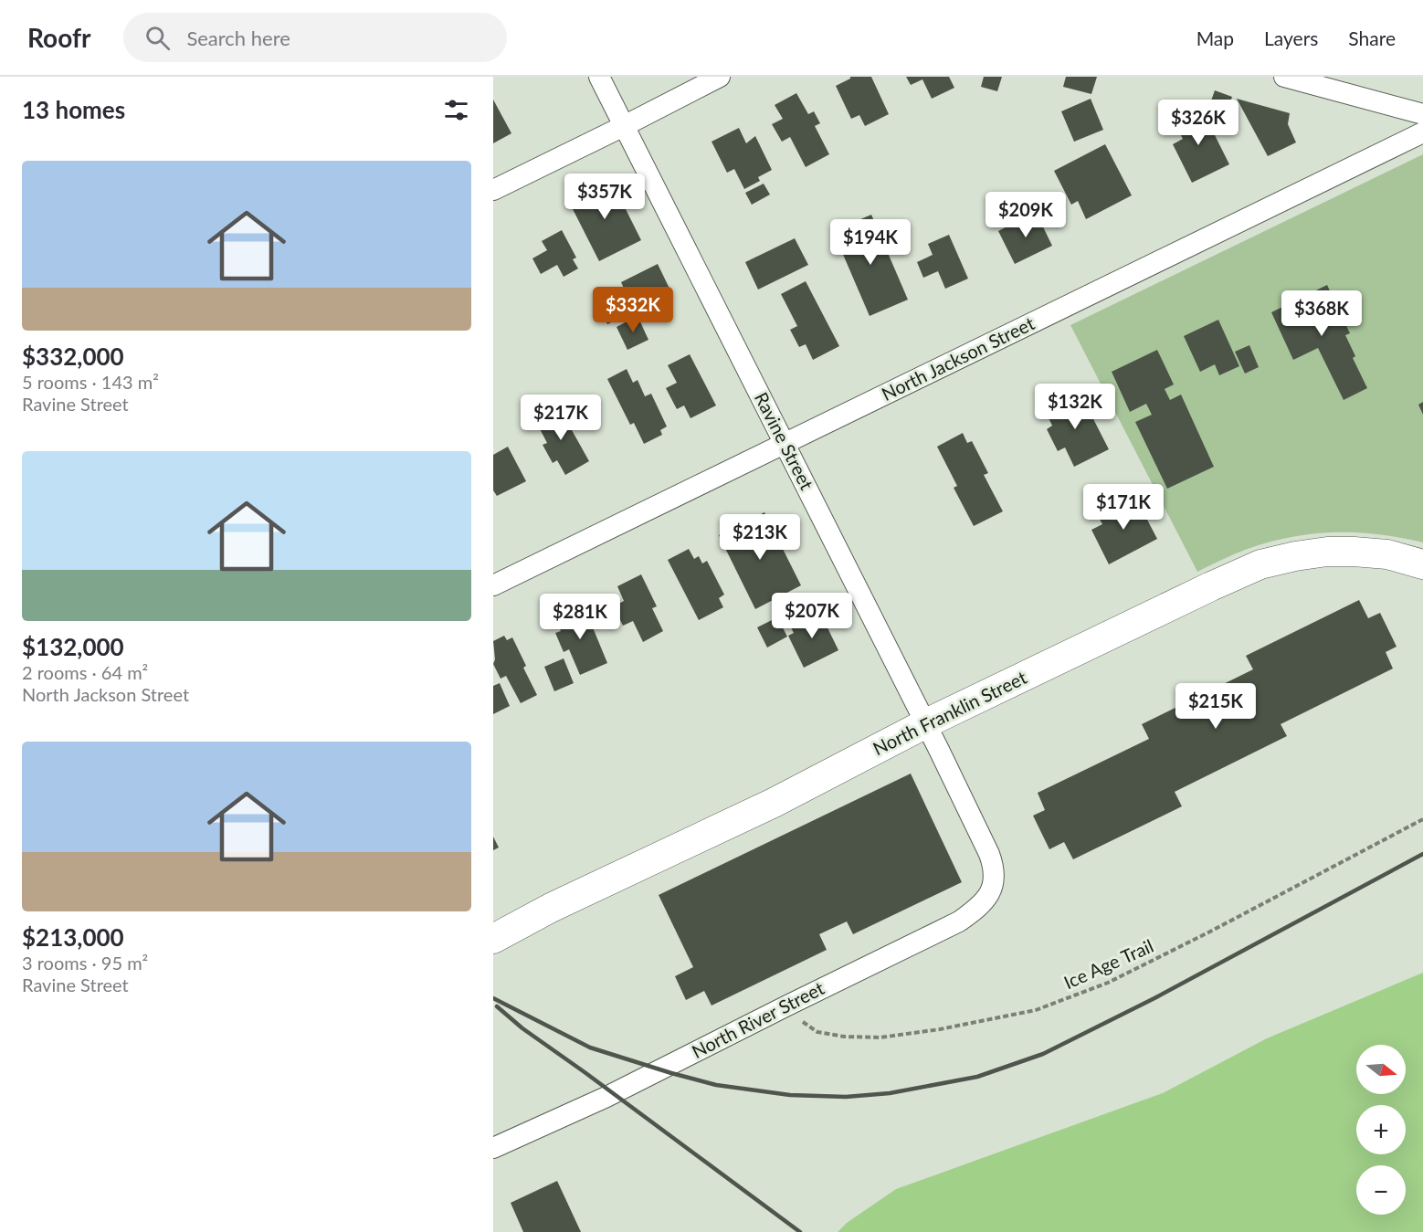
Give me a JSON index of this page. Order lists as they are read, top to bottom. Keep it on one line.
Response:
{"streets":{"main road":["North Franklin Street"],"street":["North Jackson Street","Ravine Street","North River Street"],"path":["Ice Age Trail"]},"crossings":[["North Jackson Street","Ravine Street"],["Ravine Street","North Franklin Street"],["Ravine Street","North River Street"],["Ice Age Trail","North River Street"]],"north":"right","page":{"header":"Roofr","search":"Search here","nav":["Map","Layers","Share"],"heading":"13 homes","price":["$326K","$357K","$209K","$194K","$332K","$368K","$132K","$217K","$171K","$213K","$207K","$281K","$215K"],"list":[{"name":"$332,000","note":"5 rooms · 143 m² · Ravine Street"},{"name":"$132,000","note":"2 rooms · 64 m² · North Jackson Street"},{"name":"$213,000","note":"3 rooms · 95 m² · Ravine Street"}],"map_buttons":["+","−"]}}
